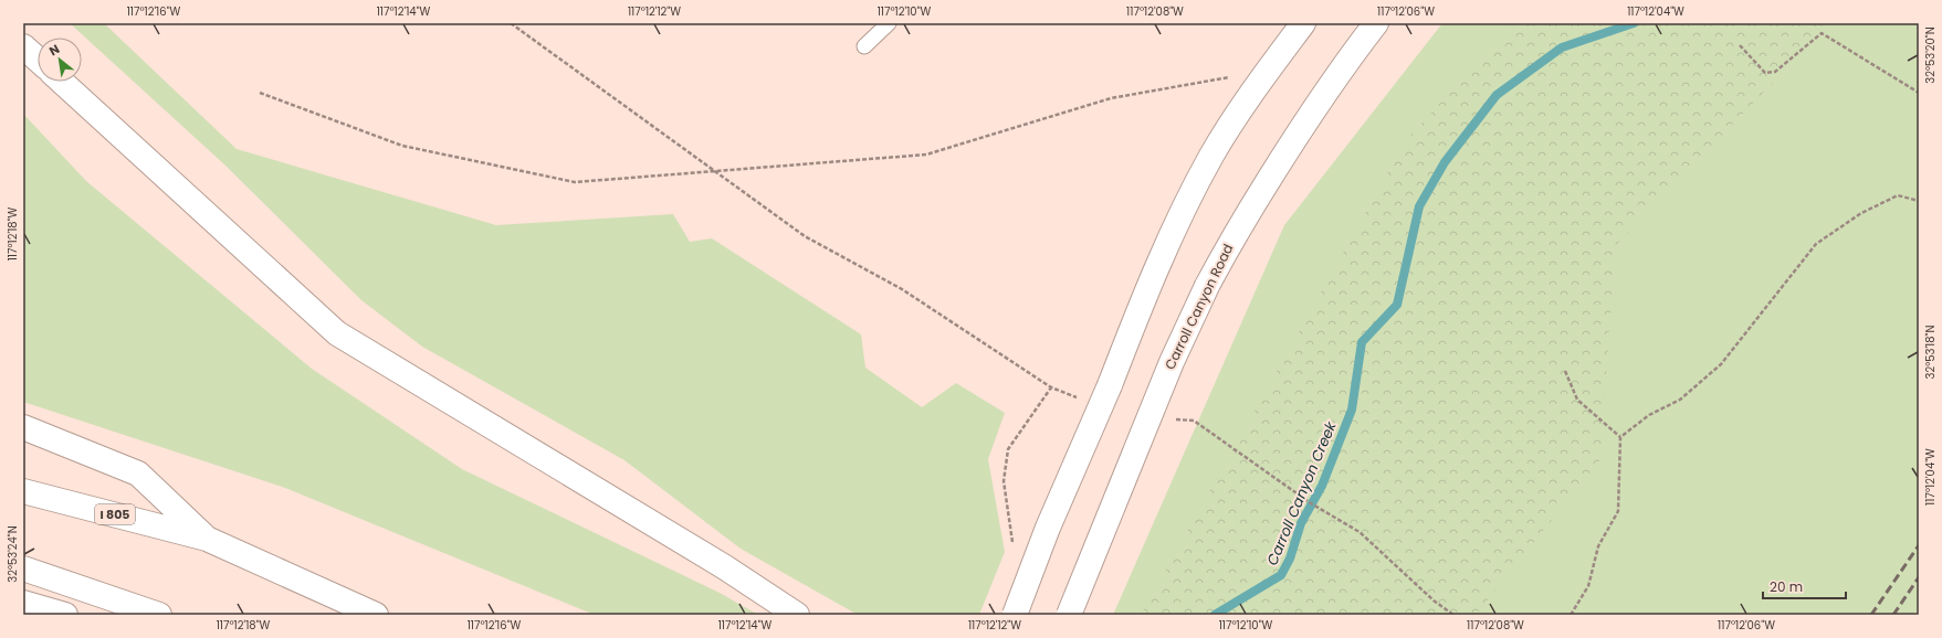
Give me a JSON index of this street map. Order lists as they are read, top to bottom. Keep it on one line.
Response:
{"streets":{"main road":["Carroll Canyon Road","I 805"]},"water":["Carroll Canyon Creek"],"scale_bar":"20 m","north":"top left","coordinates":["117°12'16\"W","117°12'14\"W","117°12'12\"W","117°12'10\"W","117°12'08\"W","117°12'06\"W","117°12'04\"W","32°53'20\"N","117°12'18\"W","32°53'18\"N","32°53'24\"N"]}
